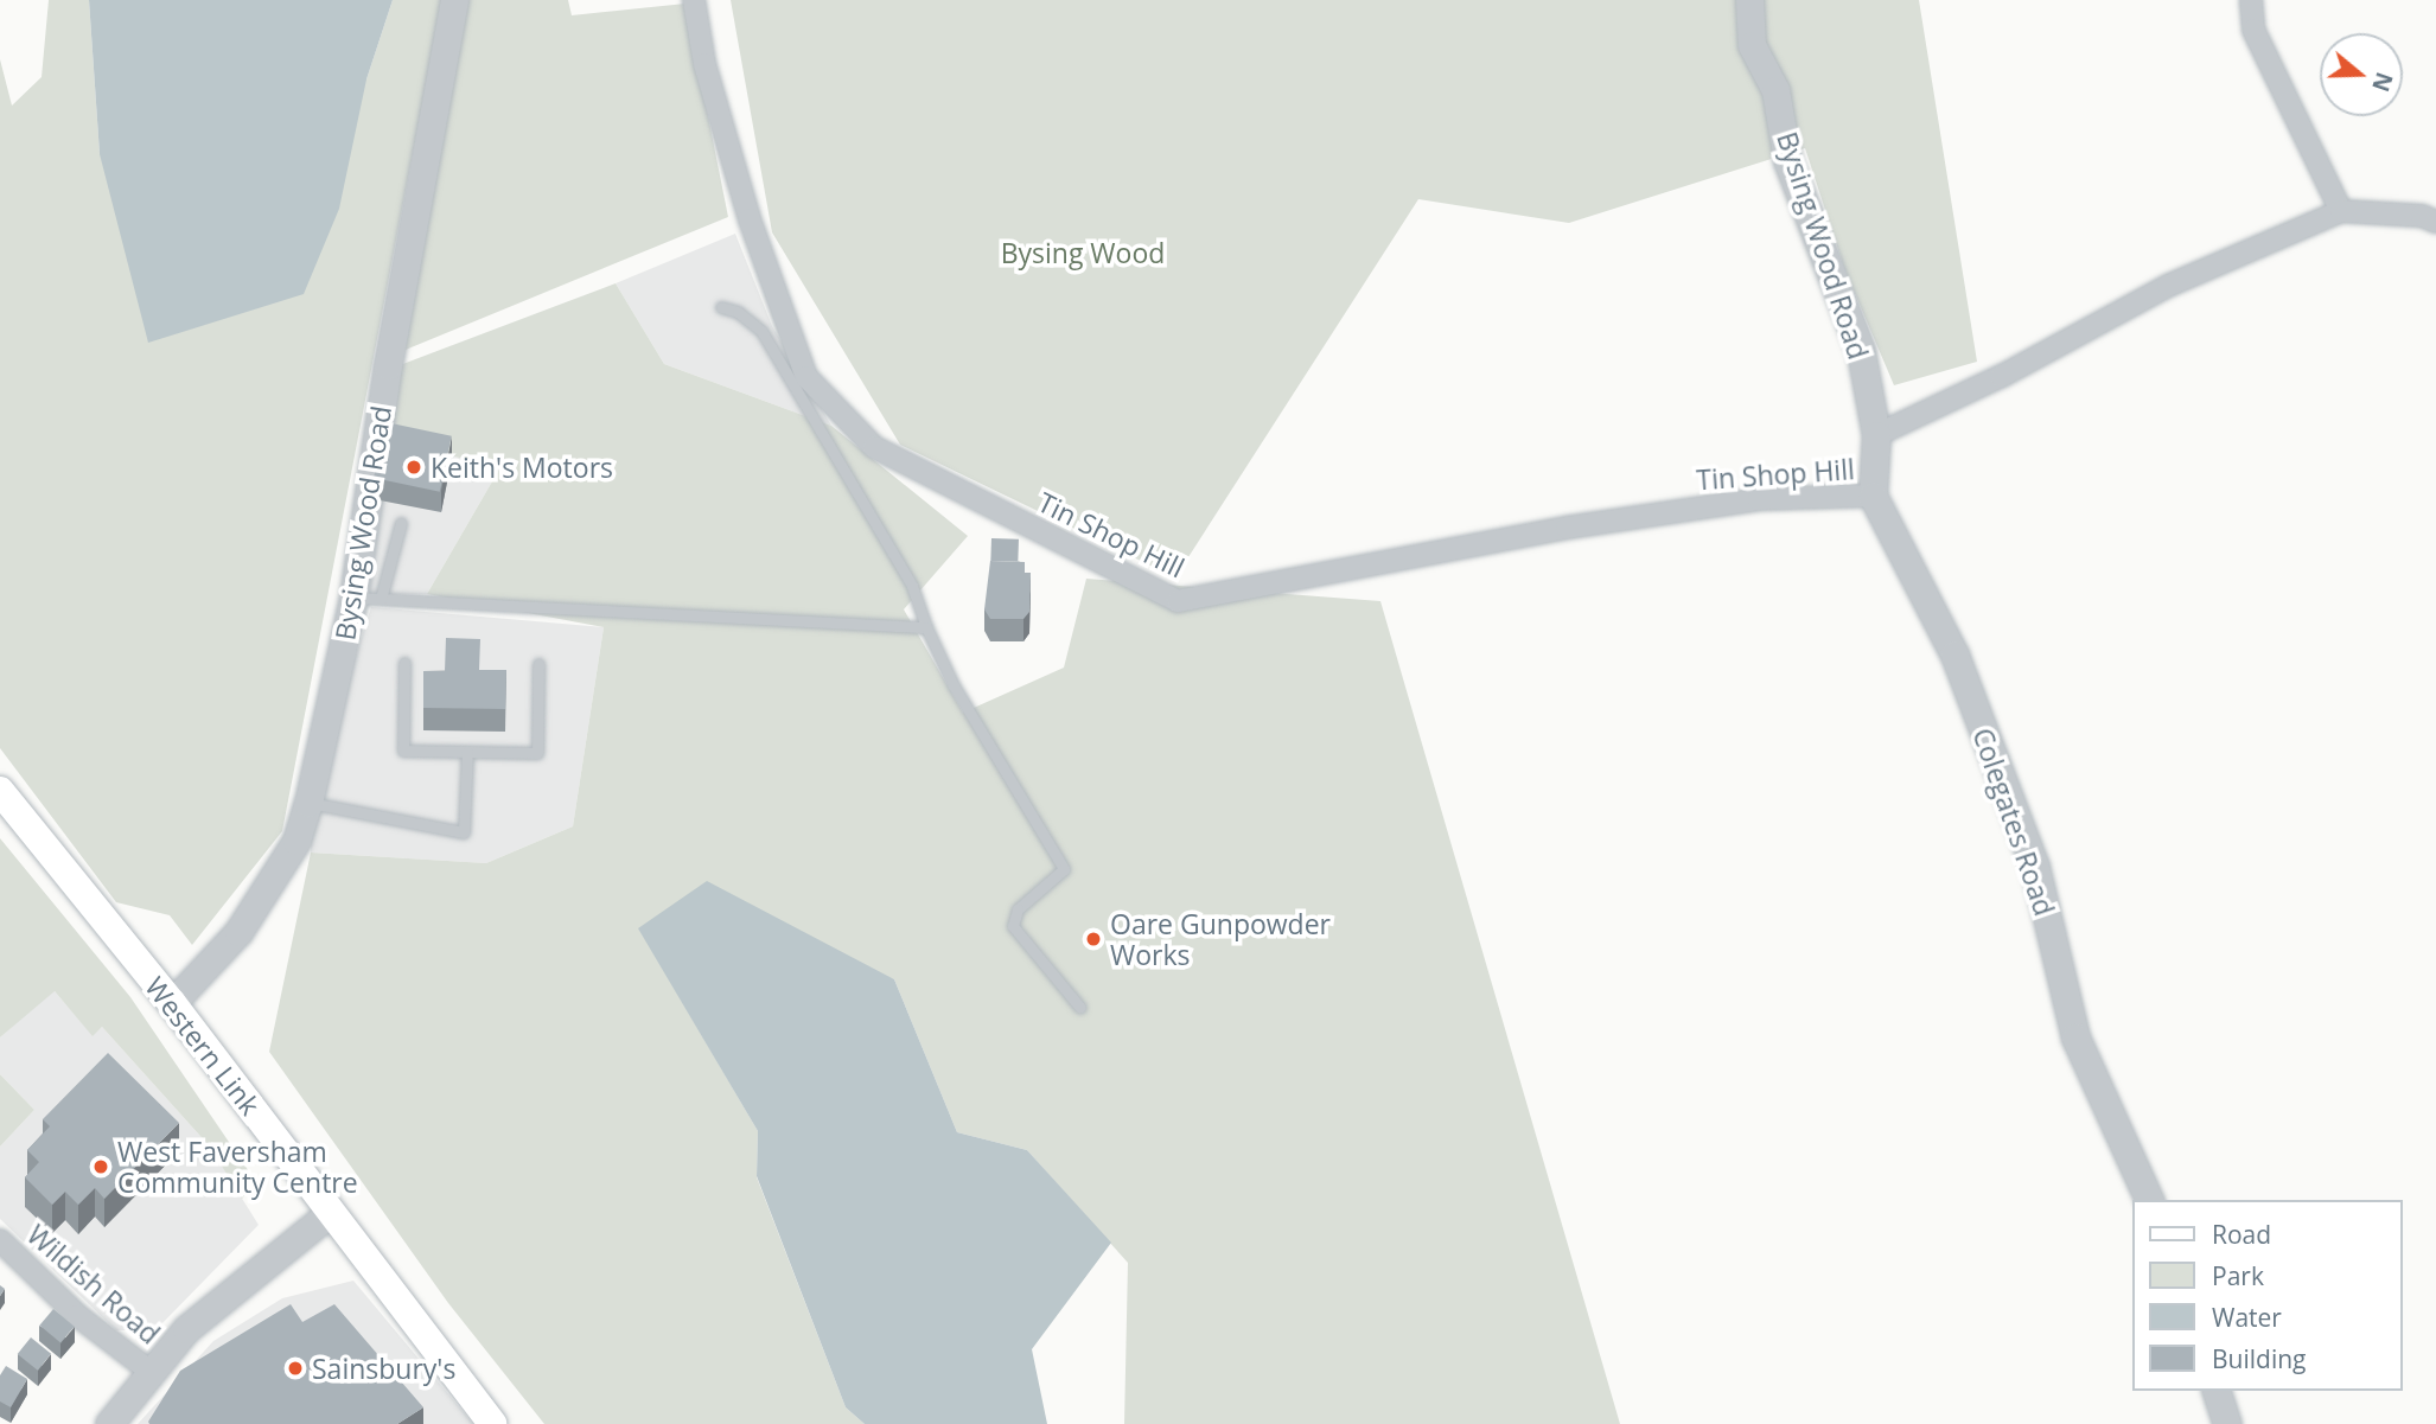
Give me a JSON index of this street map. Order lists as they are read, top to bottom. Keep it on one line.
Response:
{"streets":{"main road":["Western Link"],"street":["Bysing Wood Road","Tin Shop Hill","Colegates Road","Wildish Road"]},"crossings":[["Bysing Wood Road","Tin Shop Hill"],["Bysing Wood Road","Colegates Road"],["Bysing Wood Road","Western Link"],["Tin Shop Hill","Colegates Road"]],"parks":["Bysing Wood"],"places":["Keith's Motors","Oare Gunpowder Works","West Faversham Community Centre","Sainsbury's"],"legend":["Road","Park","Water","Building"],"north":"right"}
